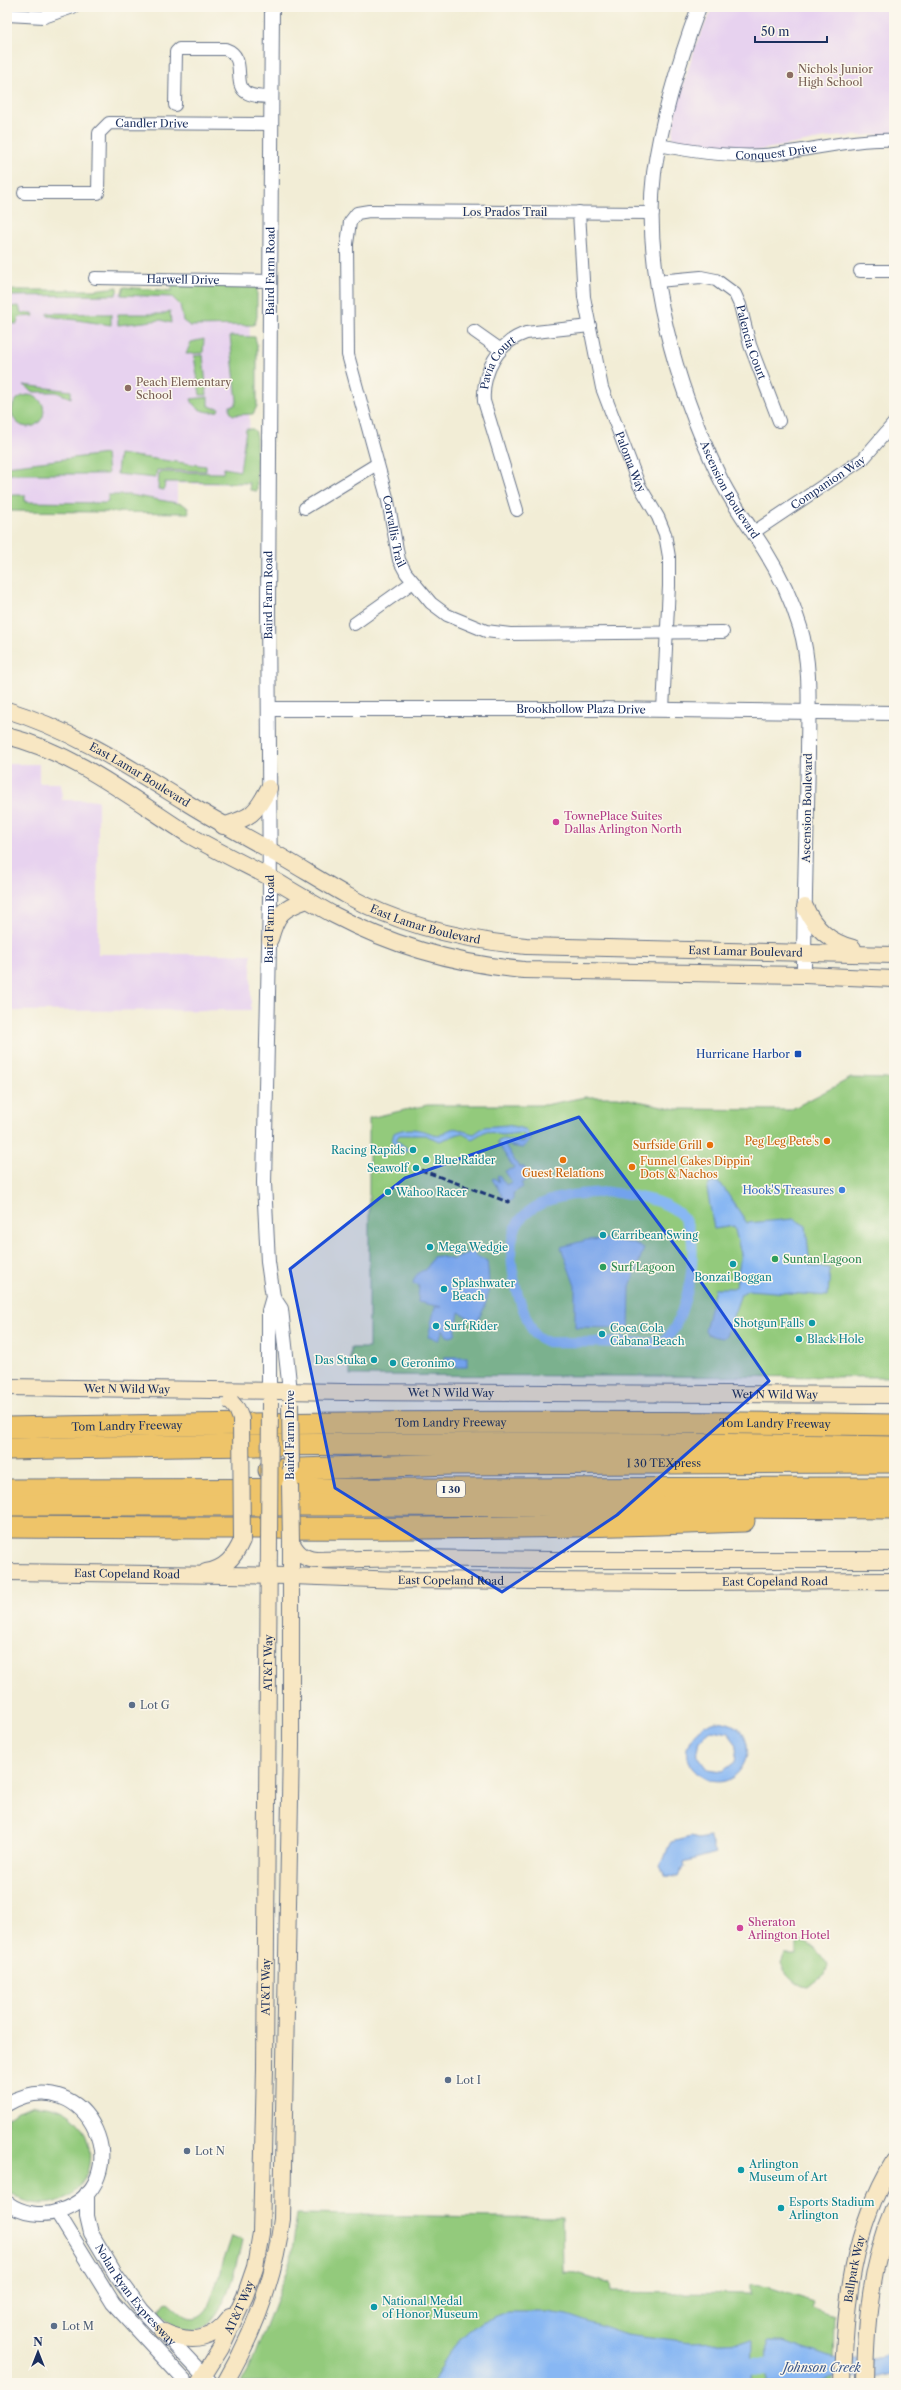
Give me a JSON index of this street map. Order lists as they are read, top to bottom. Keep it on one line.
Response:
{"streets":{"highway":["Tom Landry Freeway","I 30 TEXpress","I 30"],"main road":["East Lamar Boulevard","Wet N Wild Way","Baird Farm Drive","East Copeland Road","AT&T Way","Ballpark Way"],"street":["Candler Drive","Conquest Drive","Los Prados Trail","Baird Farm Road","Harwell Drive","Palencia Court","Pavia Court","Paloma Way","Companion Way","Ascension Boulevard","Corvallis Trail","Brookhollow Plaza Drive","Nolan Ryan Expressway"]},"crossings":[["Candler Drive","Baird Farm Road"],["Conquest Drive","Ascension Boulevard"],["Los Prados Trail","Paloma Way"],["Los Prados Trail","Ascension Boulevard"],["Los Prados Trail","Corvallis Trail"],["Baird Farm Road","Harwell Drive"],["Baird Farm Road","Brookhollow Plaza Drive"],["Baird Farm Road","East Lamar Boulevard"],["Baird Farm Road","Baird Farm Drive"],["Palencia Court","Ascension Boulevard"],["Pavia Court","Paloma Way"],["Paloma Way","Corvallis Trail"],["Paloma Way","Brookhollow Plaza Drive"],["Companion Way","Ascension Boulevard"],["Ascension Boulevard","Brookhollow Plaza Drive"],["Ascension Boulevard","East Lamar Boulevard"],["Wet N Wild Way","Baird Farm Drive"],["Baird Farm Drive","East Copeland Road"],["Baird Farm Drive","AT&T Way"],["East Copeland Road","AT&T Way"],["AT&T Way","Nolan Ryan Expressway"]],"water":["Johnson Creek"],"places":{"other":["Nichols Junior High School","Peach Elementary School","TownePlace Suites Dallas Arlington North","Peg Leg Pete's","Surfside Grill","Racing Rapids","Blue Raider","Guest Relations","Funnel Cakes Dippin' Dots & Nachos","Seawolf","Hook'S Treasures","Wahoo Racer","Carribean Swing","Mega Wedgie","Suntan Lagoon","Bonzai Boggan","Surf Lagoon","Splashwater Beach","Shotgun Falls","Surf Rider","Coca Cola Cabana Beach","Black Hole","Das Stuka","Geronimo","Lot G","Sheraton Arlington Hotel","Lot I","Lot N","Arlington Museum of Art","Esports Stadium Arlington","National Medal of Honor Museum","Lot M"],"transit":["Hurricane Harbor"]},"scale_bar":"50 m","north":"top"}
